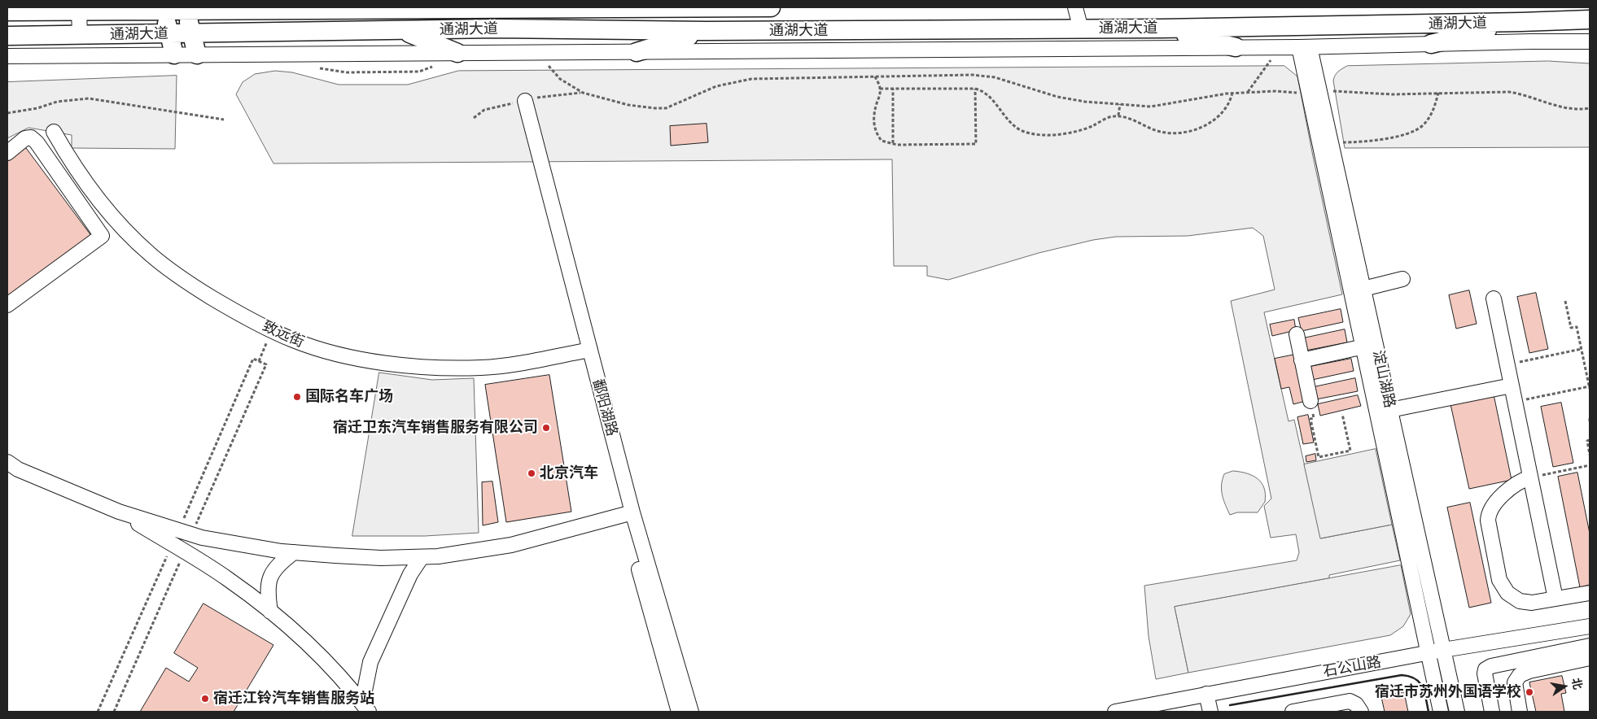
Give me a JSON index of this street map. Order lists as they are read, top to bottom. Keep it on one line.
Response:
{"streets":{"main road":["通湖大道"],"street":["致远街","淀山湖路","鄱阳湖路","石公山路"]},"crossings":[["致远街","鄱阳湖路"],["淀山湖路","石公山路"]],"places":["国际名车广场","宿迁卫东汽车销售服务有限公司","北京汽车","宿迁市苏州外国语学校","宿迁江铃汽车销售服务站"],"north":"right"}
